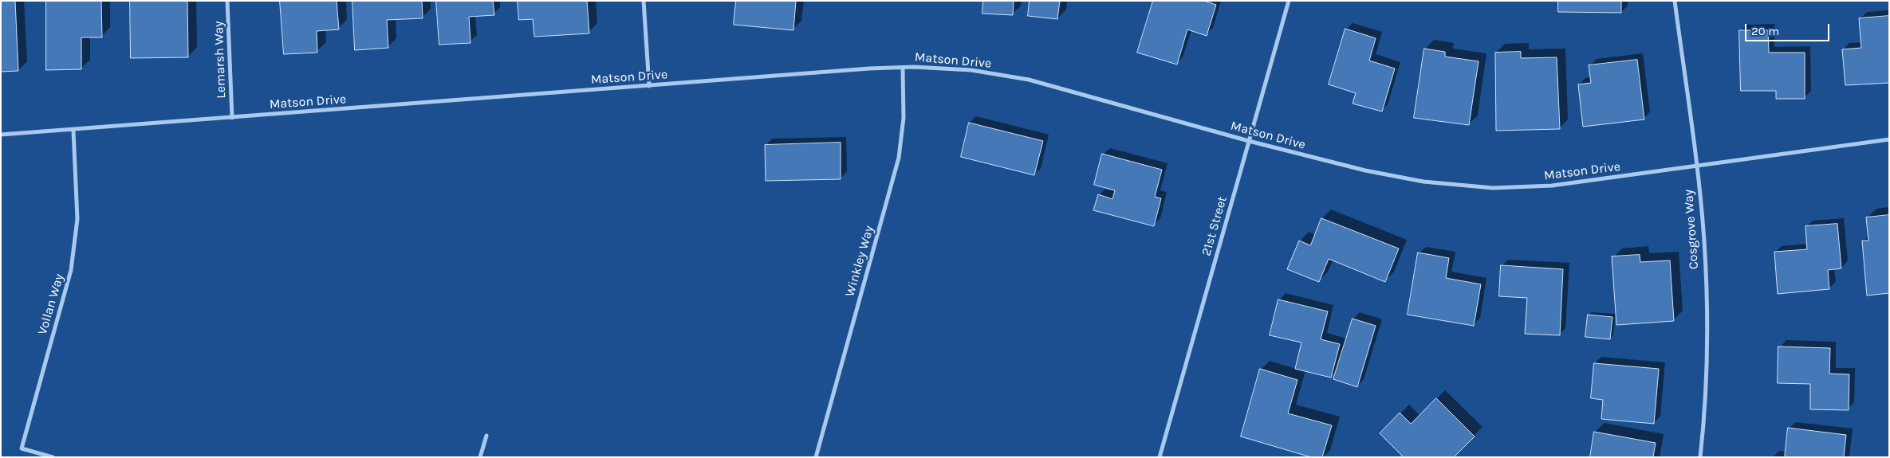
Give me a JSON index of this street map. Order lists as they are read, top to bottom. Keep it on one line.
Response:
{"streets":{"street":["Lemarsh Way","Matson Drive","21st Street","Cosgrove Way","Winkley Way","Vollan Way"]},"crossings":[["Lemarsh Way","Matson Drive"],["Matson Drive","21st Street"],["Matson Drive","Cosgrove Way"],["Matson Drive","Winkley Way"],["Matson Drive","Vollan Way"]],"scale_bar":"20 m"}
